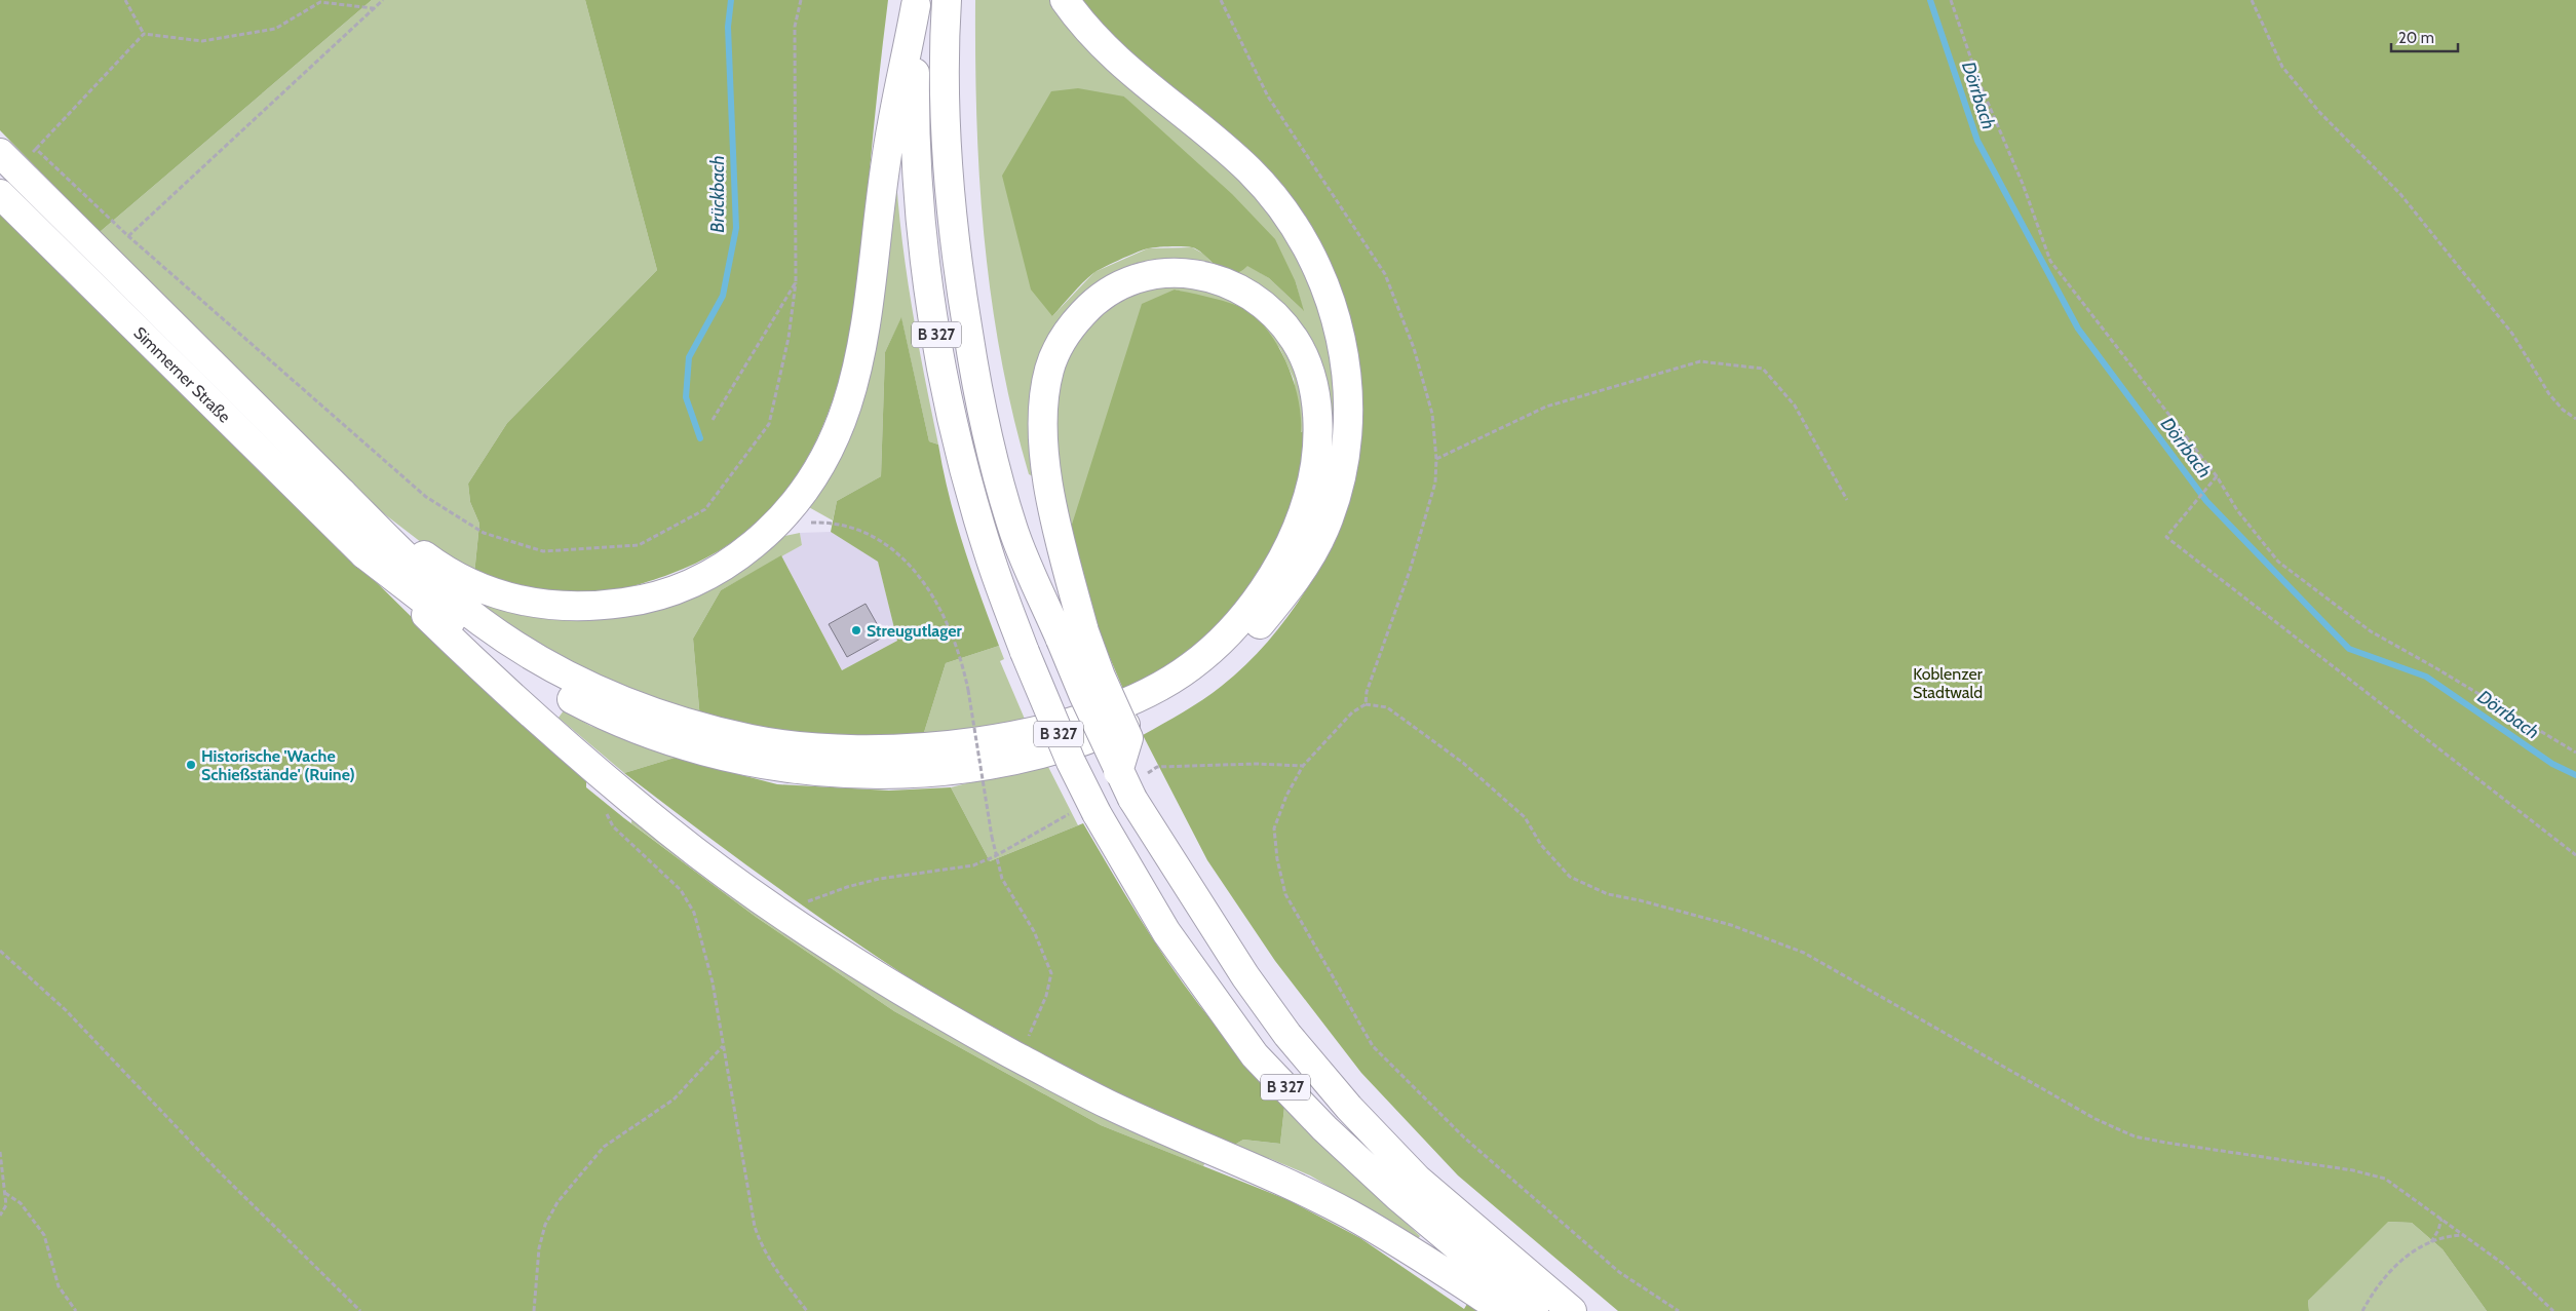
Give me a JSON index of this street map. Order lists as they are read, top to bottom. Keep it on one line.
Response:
{"streets":{"main road":["B 327","Simmerner Straße"]},"water":["Dörrbach","Brückbach"],"parks":["Koblenzer Stadtwald"],"places":["Streugutlager","Historische 'Wache Schießstände' (Ruine)"],"scale_bar":"20 m"}
